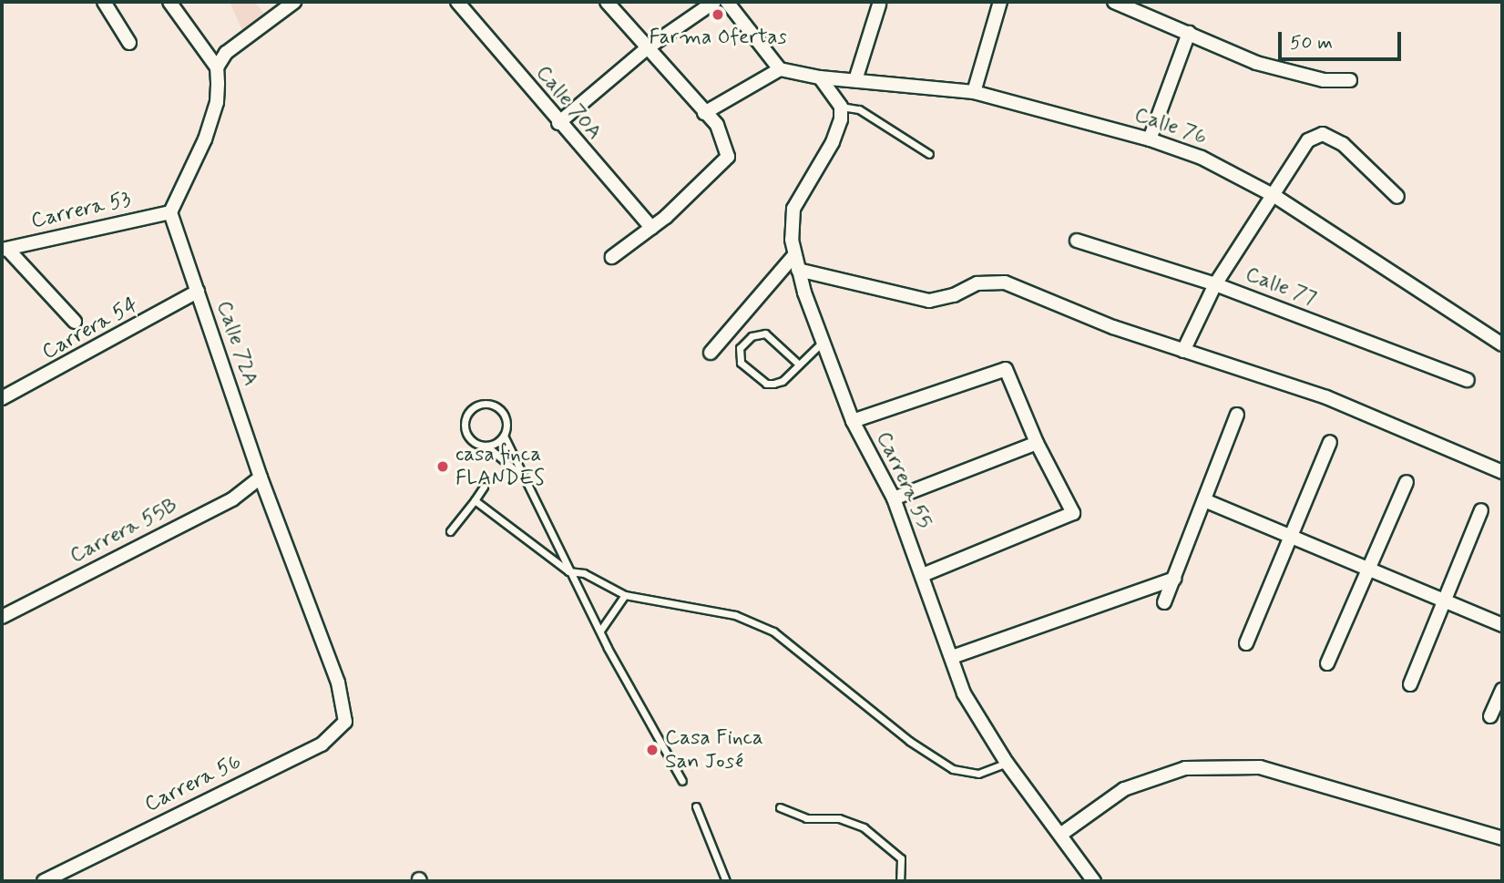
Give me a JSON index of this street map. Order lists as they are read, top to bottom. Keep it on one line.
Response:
{"streets":{"street":["Calle 70A","Calle 76","Carrera 53","Calle 77","Carrera 54","Calle 72A","Carrera 55","Carrera 55B","Carrera 56"]},"crossings":[["Carrera 53","Calle 72A"],["Carrera 54","Calle 72A"],["Calle 72A","Carrera 55B"],["Calle 72A","Carrera 56"]],"places":["Farma Ofertas","casa finca FLANDES","Casa Finca San José"],"scale_bar":"50 m"}
